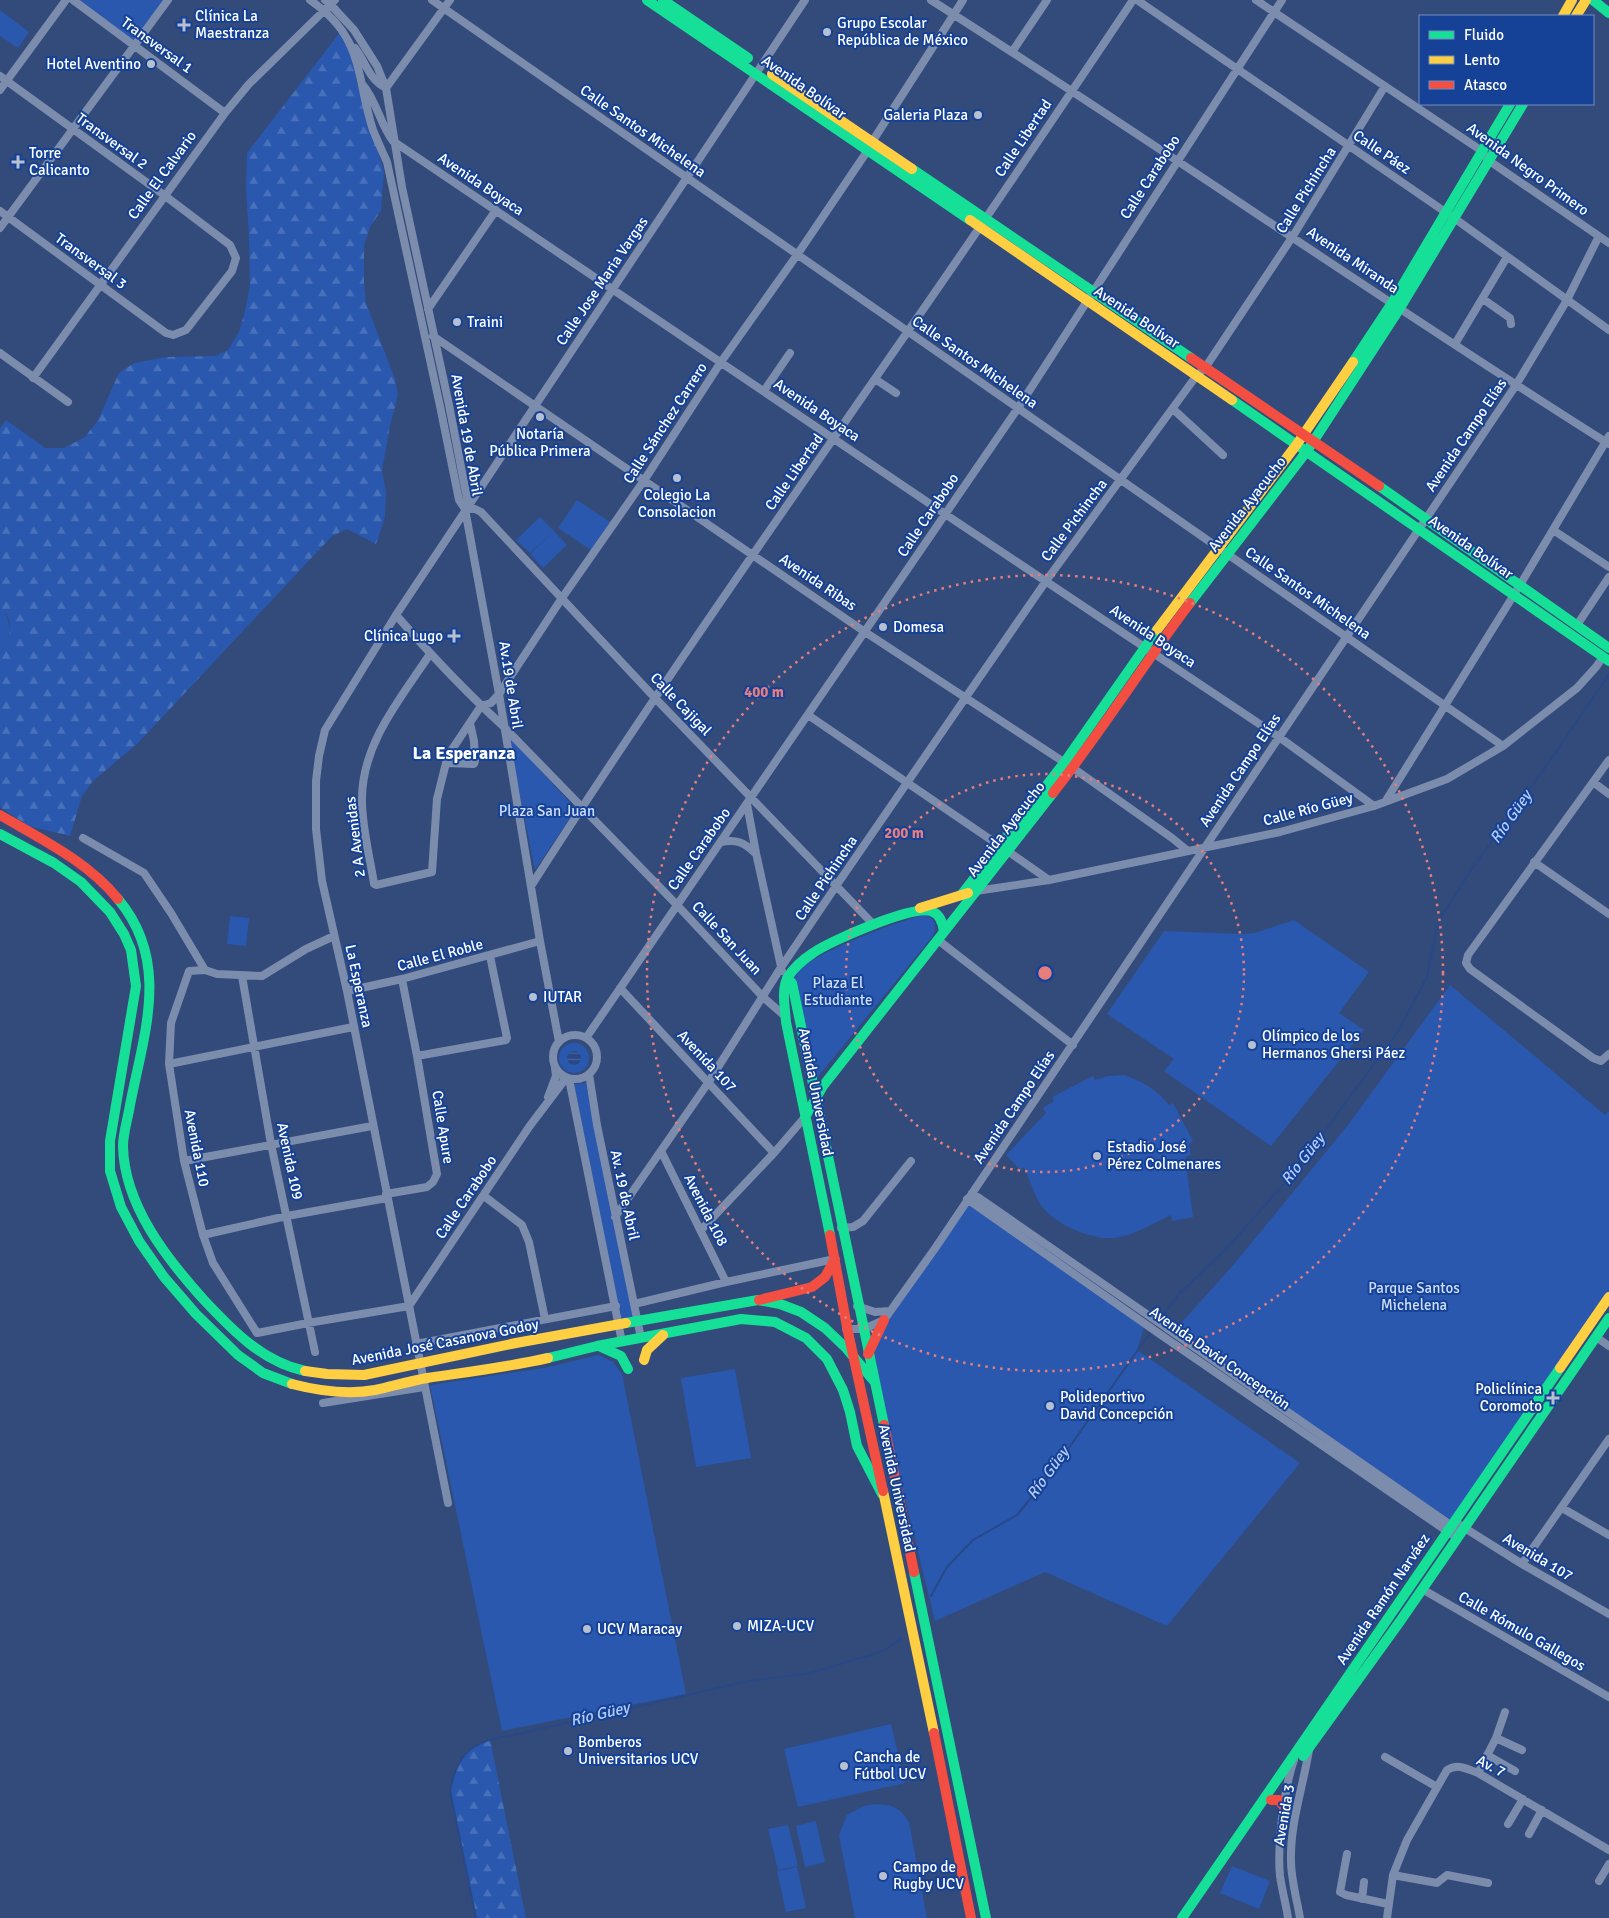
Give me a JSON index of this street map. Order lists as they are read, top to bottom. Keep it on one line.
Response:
{"streets":{"street":["Transversal 1","Avenida Bolívar","Calle Santos Michelena","Calle Libertad","Transversal 2","Calle Páez","Avenida Negro Primero","Calle El Calvario","Calle Carabobo","Avenida Boyaca","Calle Pichincha","Avenida Miranda","Transversal 3","Calle Jose Maria Vargas","Calle Sánchez Carrero","Avenida 19 de Abril","Avenida Campo Elías","Avenida Ayacucho","Avenida Ribas","Av.19 de Abril","Calle Cajigal","Calle Río Güey","2 A Avenidas","Calle San Juan","Calle El Roble","La Esperanza","Avenida 107","Avenida Universidad","Calle Apure","Avenida 110","Avenida 109","Av. 19 de Abril","Avenida 108","Avenida José Casanova Godoy","Avenida David Concepción","Avenida Ramón Narváez","Calle Rómulo Gallegos","Av. 7","Avenida 3"]},"crossings":[["Transversal 1","Calle El Calvario"],["Avenida Bolívar","Calle Libertad"],["Avenida Bolívar","Calle Carabobo"],["Avenida Bolívar","Calle Pichincha"],["Avenida Bolívar","Calle Jose Maria Vargas"],["Avenida Bolívar","Calle Sánchez Carrero"],["Avenida Bolívar","Avenida Campo Elías"],["Avenida Bolívar","Avenida Ayacucho"],["Avenida Bolívar","Calle Río Güey"],["Calle Santos Michelena","Calle Libertad"],["Calle Santos Michelena","Calle Carabobo"],["Calle Santos Michelena","Calle Pichincha"],["Calle Santos Michelena","Calle Jose Maria Vargas"],["Calle Santos Michelena","Calle Sánchez Carrero"],["Calle Santos Michelena","Avenida Campo Elías"],["Calle Santos Michelena","Avenida Ayacucho"],["Calle Santos Michelena","Calle Río Güey"],["Calle Libertad","Avenida Boyaca"],["Calle Libertad","Avenida Miranda"],["Calle Libertad","Avenida Ribas"],["Calle Libertad","Av.19 de Abril"],["Calle Libertad","Calle Cajigal"],["Calle Libertad","Calle San Juan"],["Transversal 2","Calle El Calvario"],["Transversal 2","Transversal 3"],["Calle Páez","Calle Carabobo"],["Calle Páez","Calle Pichincha"],["Calle Páez","Avenida Campo Elías"],["Calle Páez","Avenida Ayacucho"],["Avenida Negro Primero","Calle Carabobo"],["Avenida Negro Primero","Calle Pichincha"],["Avenida Negro Primero","Avenida Campo Elías"],["Avenida Negro Primero","Avenida Ayacucho"],["Calle El Calvario","Transversal 3"],["Calle El Calvario","Avenida 19 de Abril"],["Calle Carabobo","Avenida Boyaca"],["Calle Carabobo","Avenida Miranda"],["Calle Carabobo","Avenida Ribas"],["Calle Carabobo","Av.19 de Abril"],["Calle Carabobo","Calle Cajigal"],["Calle Carabobo","Calle San Juan"],["Calle Carabobo","La Esperanza"],["Calle Carabobo","Avenida 107"],["Calle Carabobo","Av. 19 de Abril"],["Avenida Boyaca","Calle Pichincha"],["Avenida Boyaca","Calle Jose Maria Vargas"],["Avenida Boyaca","Calle Sánchez Carrero"],["Avenida Boyaca","Avenida 19 de Abril"],["Avenida Boyaca","Avenida Campo Elías"],["Avenida Boyaca","Avenida Ayacucho"],["Avenida Boyaca","Calle Río Güey"],["Calle Pichincha","Avenida Miranda"],["Calle Pichincha","Avenida Ribas"],["Calle Pichincha","Calle Cajigal"],["Calle Pichincha","Calle San Juan"],["Calle Pichincha","Avenida 107"],["Calle Pichincha","Av. 19 de Abril"],["Calle Pichincha","Avenida 108"],["Avenida Miranda","Calle Sánchez Carrero"],["Avenida Miranda","Avenida Campo Elías"],["Avenida Miranda","Avenida Ayacucho"],["Calle Jose Maria Vargas","Avenida 19 de Abril"],["Calle Jose Maria Vargas","Avenida Ribas"],["Calle Jose Maria Vargas","Av.19 de Abril"],["Calle Jose Maria Vargas","Calle Cajigal"],["Calle Jose Maria Vargas","La Esperanza"],["Calle Sánchez Carrero","Avenida Ribas"],["Calle Sánchez Carrero","Av.19 de Abril"],["Calle Sánchez Carrero","Calle Cajigal"],["Calle Sánchez Carrero","Calle San Juan"],["Avenida 19 de Abril","Avenida Ribas"],["Avenida 19 de Abril","Av.19 de Abril"],["Avenida 19 de Abril","Calle Cajigal"],["Avenida 19 de Abril","La Esperanza"],["Avenida Campo Elías","Calle Río Güey"],["Avenida Campo Elías","Avenida David Concepción"],["Avenida Ayacucho","Avenida Ribas"],["Avenida Ayacucho","Calle Cajigal"],["Avenida Ayacucho","Calle Río Güey"],["Avenida Ayacucho","Avenida Universidad"],["Avenida Ribas","Calle Río Güey"],["Av.19 de Abril","Calle Cajigal"],["Av.19 de Abril","Calle San Juan"],["Av.19 de Abril","Calle El Roble"],["Av.19 de Abril","La Esperanza"],["Av.19 de Abril","Av. 19 de Abril"],["Calle Cajigal","La Esperanza"],["2 A Avenidas","Calle San Juan"],["Calle San Juan","La Esperanza"],["Calle San Juan","Avenida Universidad"],["Calle El Roble","La Esperanza"],["Calle El Roble","Calle Apure"],["La Esperanza","Calle Apure"],["La Esperanza","Avenida José Casanova Godoy"],["Avenida 107","Avenida David Concepción"],["Avenida 107","Avenida Ramón Narváez"],["Avenida Universidad","Avenida José Casanova Godoy"],["Calle Apure","Avenida 110"],["Calle Apure","Avenida 109"],["Avenida 110","Avenida 109"],["Av. 19 de Abril","Avenida José Casanova Godoy"],["Avenida David Concepción","Avenida Ramón Narváez"],["Avenida Ramón Narváez","Calle Rómulo Gallegos"],["Avenida Ramón Narváez","Avenida 3"]],"districts":["La Esperanza"],"water":["Río Güey"],"parks":["Plaza San Juan","Plaza El Estudiante","Parque Santos Michelena"],"places":{"health":["Clínica La Maestranza","Torre Calicanto","Clínica Lugo","Policlínica Coromoto"],"other":["Grupo Escolar República de México","Hotel Aventino","Galeria Plaza","Traini","Notaría Pública Primera","Colegio La Consolacion","Domesa","IUTAR","Olímpico de los Hermanos Ghersi Páez","Estadio José Pérez Colmenares","Polideportivo David Concepción","MIZA-UCV","UCV Maracay","Bomberos Universitarios UCV","Cancha de Fútbol UCV","Campo de Rugby UCV"]},"legend":["Fluido","Lento","Atasco"],"rings":["400 m","200 m"]}
